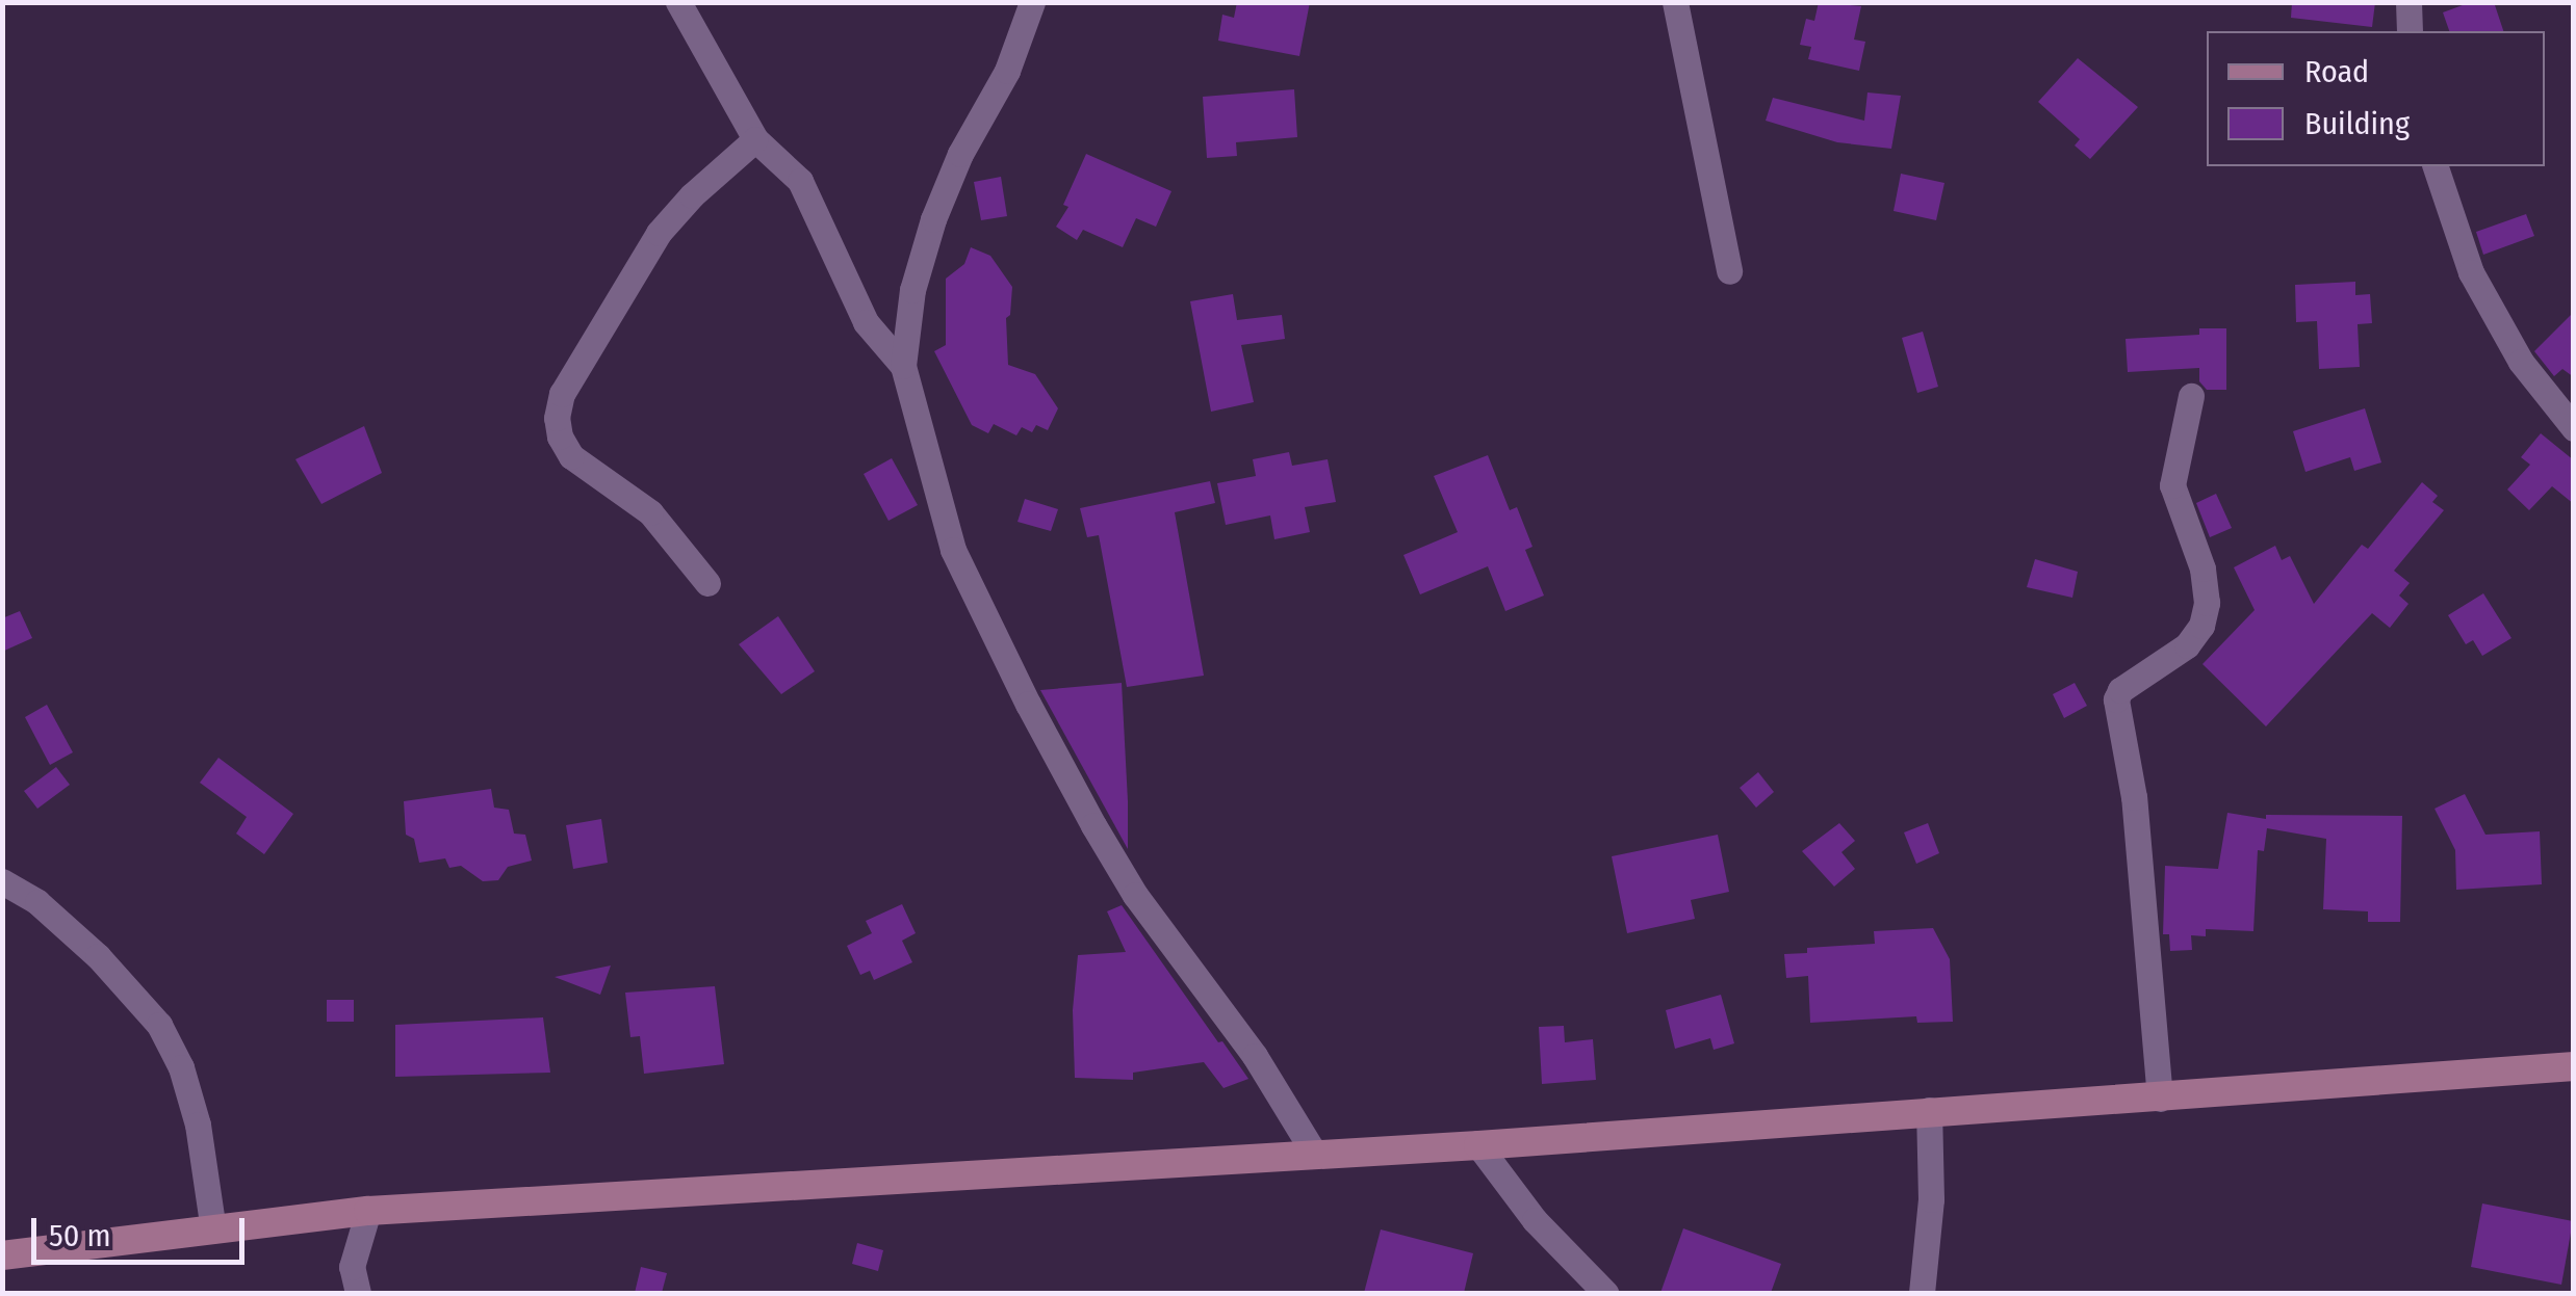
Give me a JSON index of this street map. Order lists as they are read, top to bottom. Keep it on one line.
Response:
{"legend":["Road","Building"],"scale_bar":"50 m"}
